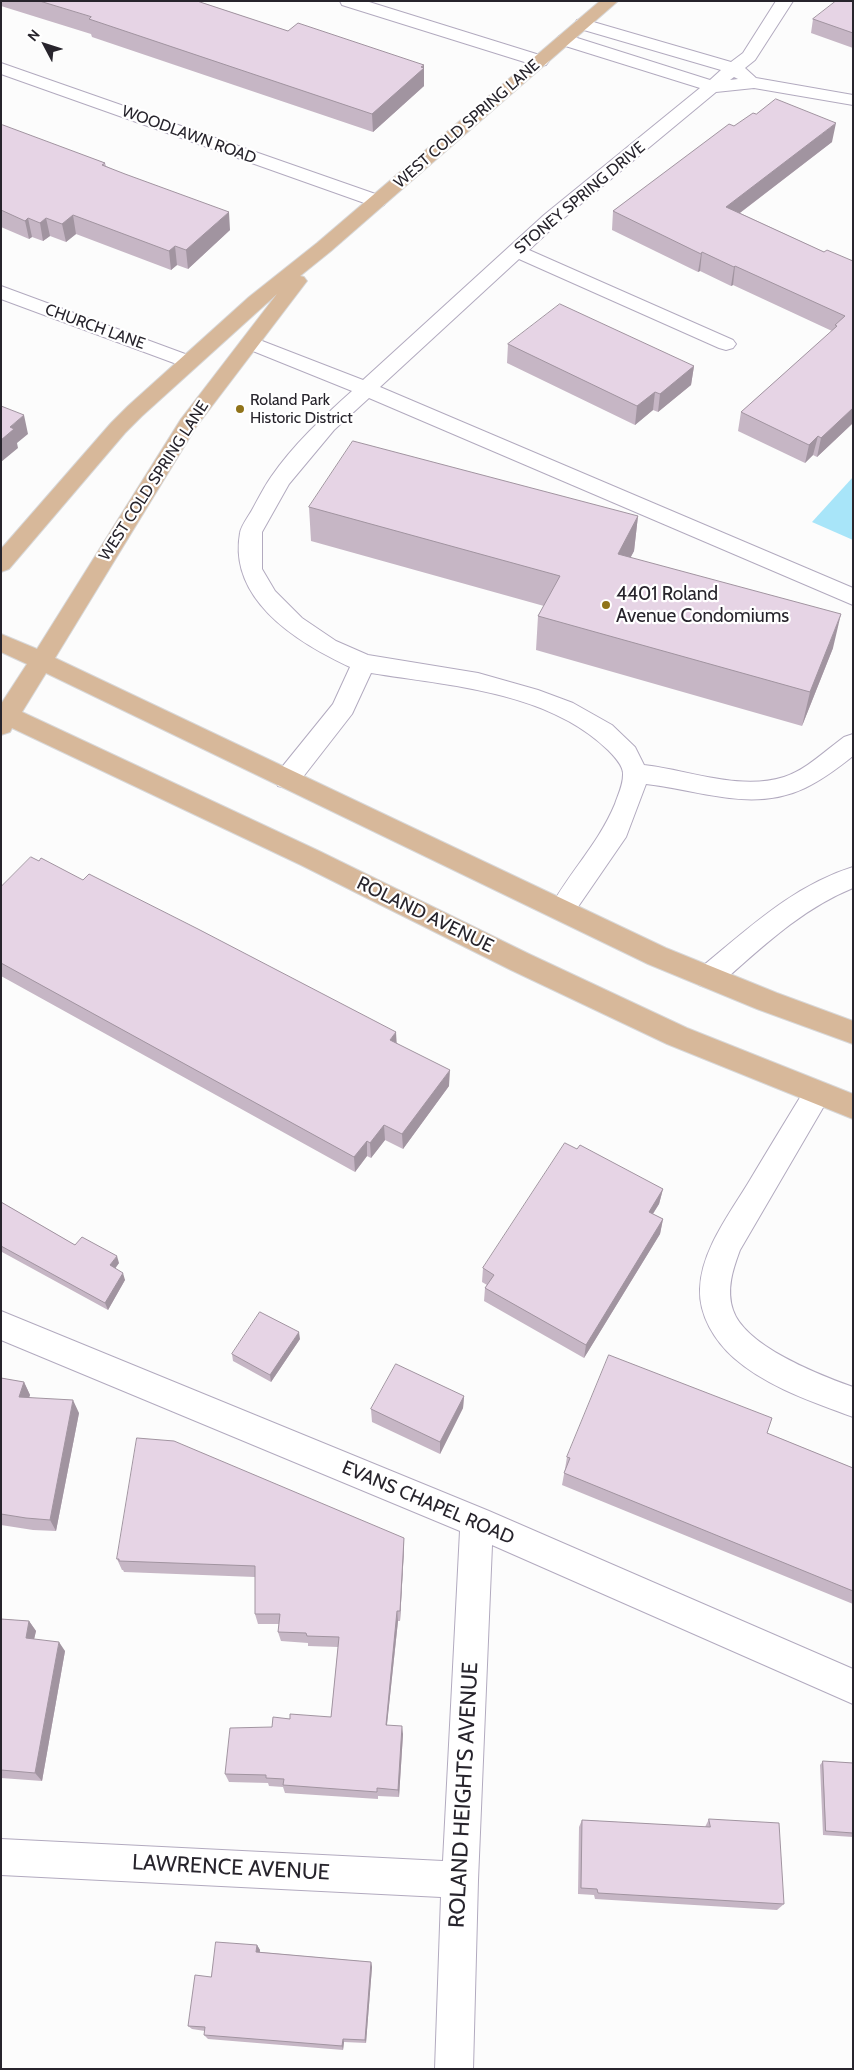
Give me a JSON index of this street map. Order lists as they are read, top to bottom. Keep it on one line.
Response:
{"streets":{"main road":["WEST COLD SPRING LANE","ROLAND AVENUE"],"street":["WOODLAWN ROAD","STONEY SPRING DRIVE","CHURCH LANE","EVANS CHAPEL ROAD","ROLAND HEIGHTS AVENUE","LAWRENCE AVENUE"]},"crossings":[["WEST COLD SPRING LANE","WOODLAWN ROAD"],["WEST COLD SPRING LANE","CHURCH LANE"],["WEST COLD SPRING LANE","ROLAND AVENUE"],["EVANS CHAPEL ROAD","ROLAND HEIGHTS AVENUE"],["ROLAND HEIGHTS AVENUE","LAWRENCE AVENUE"]],"places":["Roland Park Historic District","4401 Roland Avenue Condomiums"],"north":"top left"}
